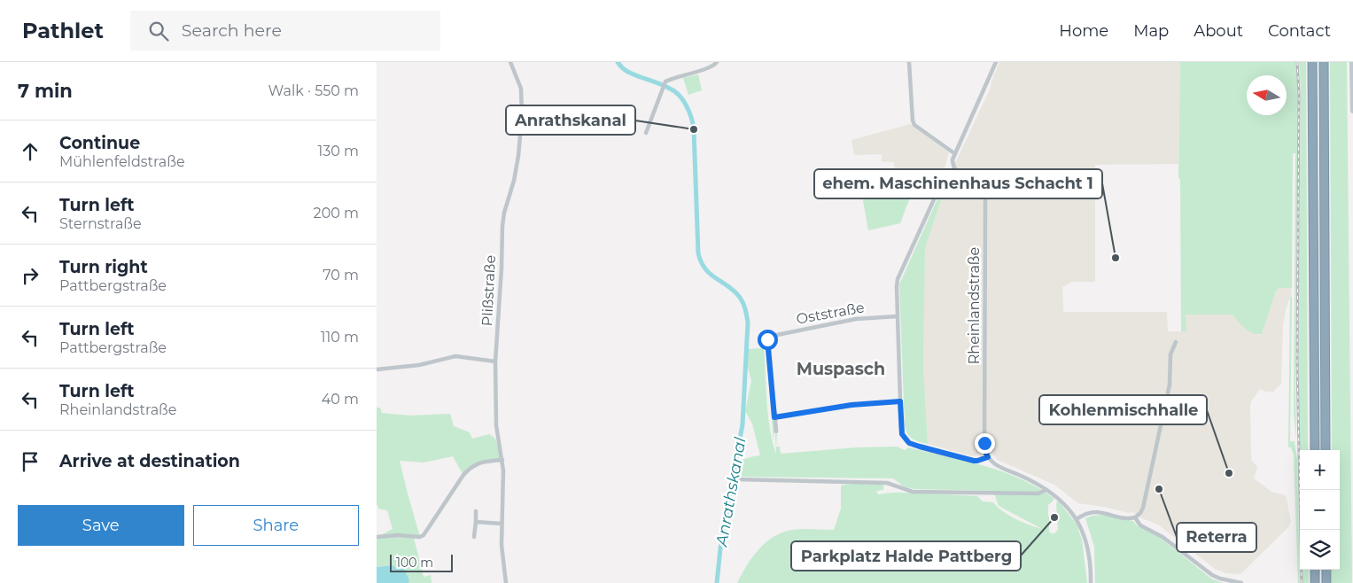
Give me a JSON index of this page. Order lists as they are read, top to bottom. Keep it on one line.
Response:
{"streets":{"street":["Plißstraße","Rheinlandstraße","Oststraße"]},"districts":["Muspasch"],"water":["Anrathskanal"],"places":["Anrathskanal","ehem. Maschinenhaus Schacht 1","Kohlenmischhalle","Reterra","Parkplatz Halde Pattberg"],"scale_bar":"100 m","north":"left","page":{"header":"Pathlet","search":"Search here","nav":["Home","Map","About","Contact"],"heading":["7 min","Walk · 550 m"],"list":[["Continue","Mühlenfeldstraße","130 m"],["Turn left","Sternstraße","200 m"],["Turn right","Pattbergstraße","70 m"],["Turn left","Pattbergstraße","110 m"],["Turn left","Rheinlandstraße","40 m"],"Arrive at destination"],"map_buttons":["+","−"],"buttons":["Save","Share"],"scale":"100 m"}}
